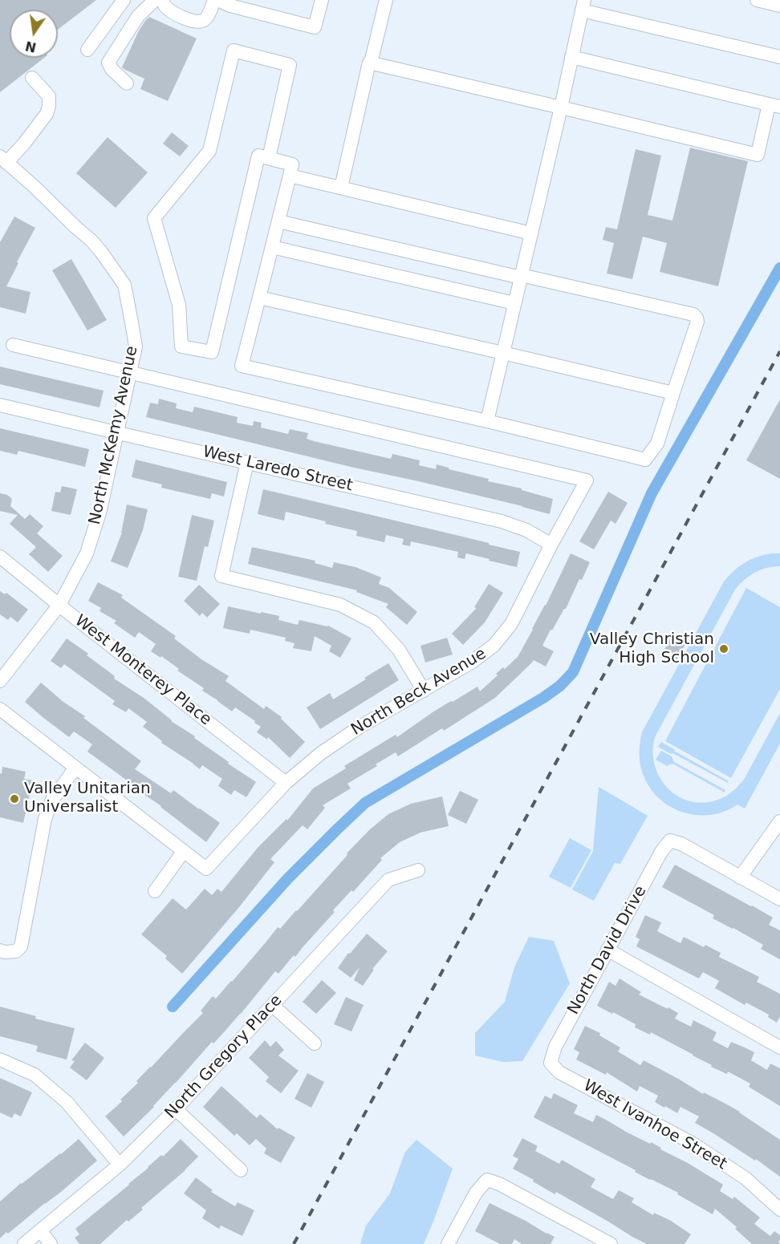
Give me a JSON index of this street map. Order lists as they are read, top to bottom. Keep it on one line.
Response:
{"streets":{"street":["North McKemy Avenue","West Laredo Street","West Monterey Place","North Beck Avenue","North David Drive","North Gregory Place","West Ivanhoe Street"]},"crossings":[["North McKemy Avenue","West Laredo Street"],["North McKemy Avenue","West Monterey Place"],["North McKemy Avenue","North Beck Avenue"],["West Laredo Street","North Beck Avenue"],["West Monterey Place","North Beck Avenue"],["North David Drive","West Ivanhoe Street"]],"places":["Valley Christian High School","Valley Unitarian Universalist"],"north":"bottom"}
